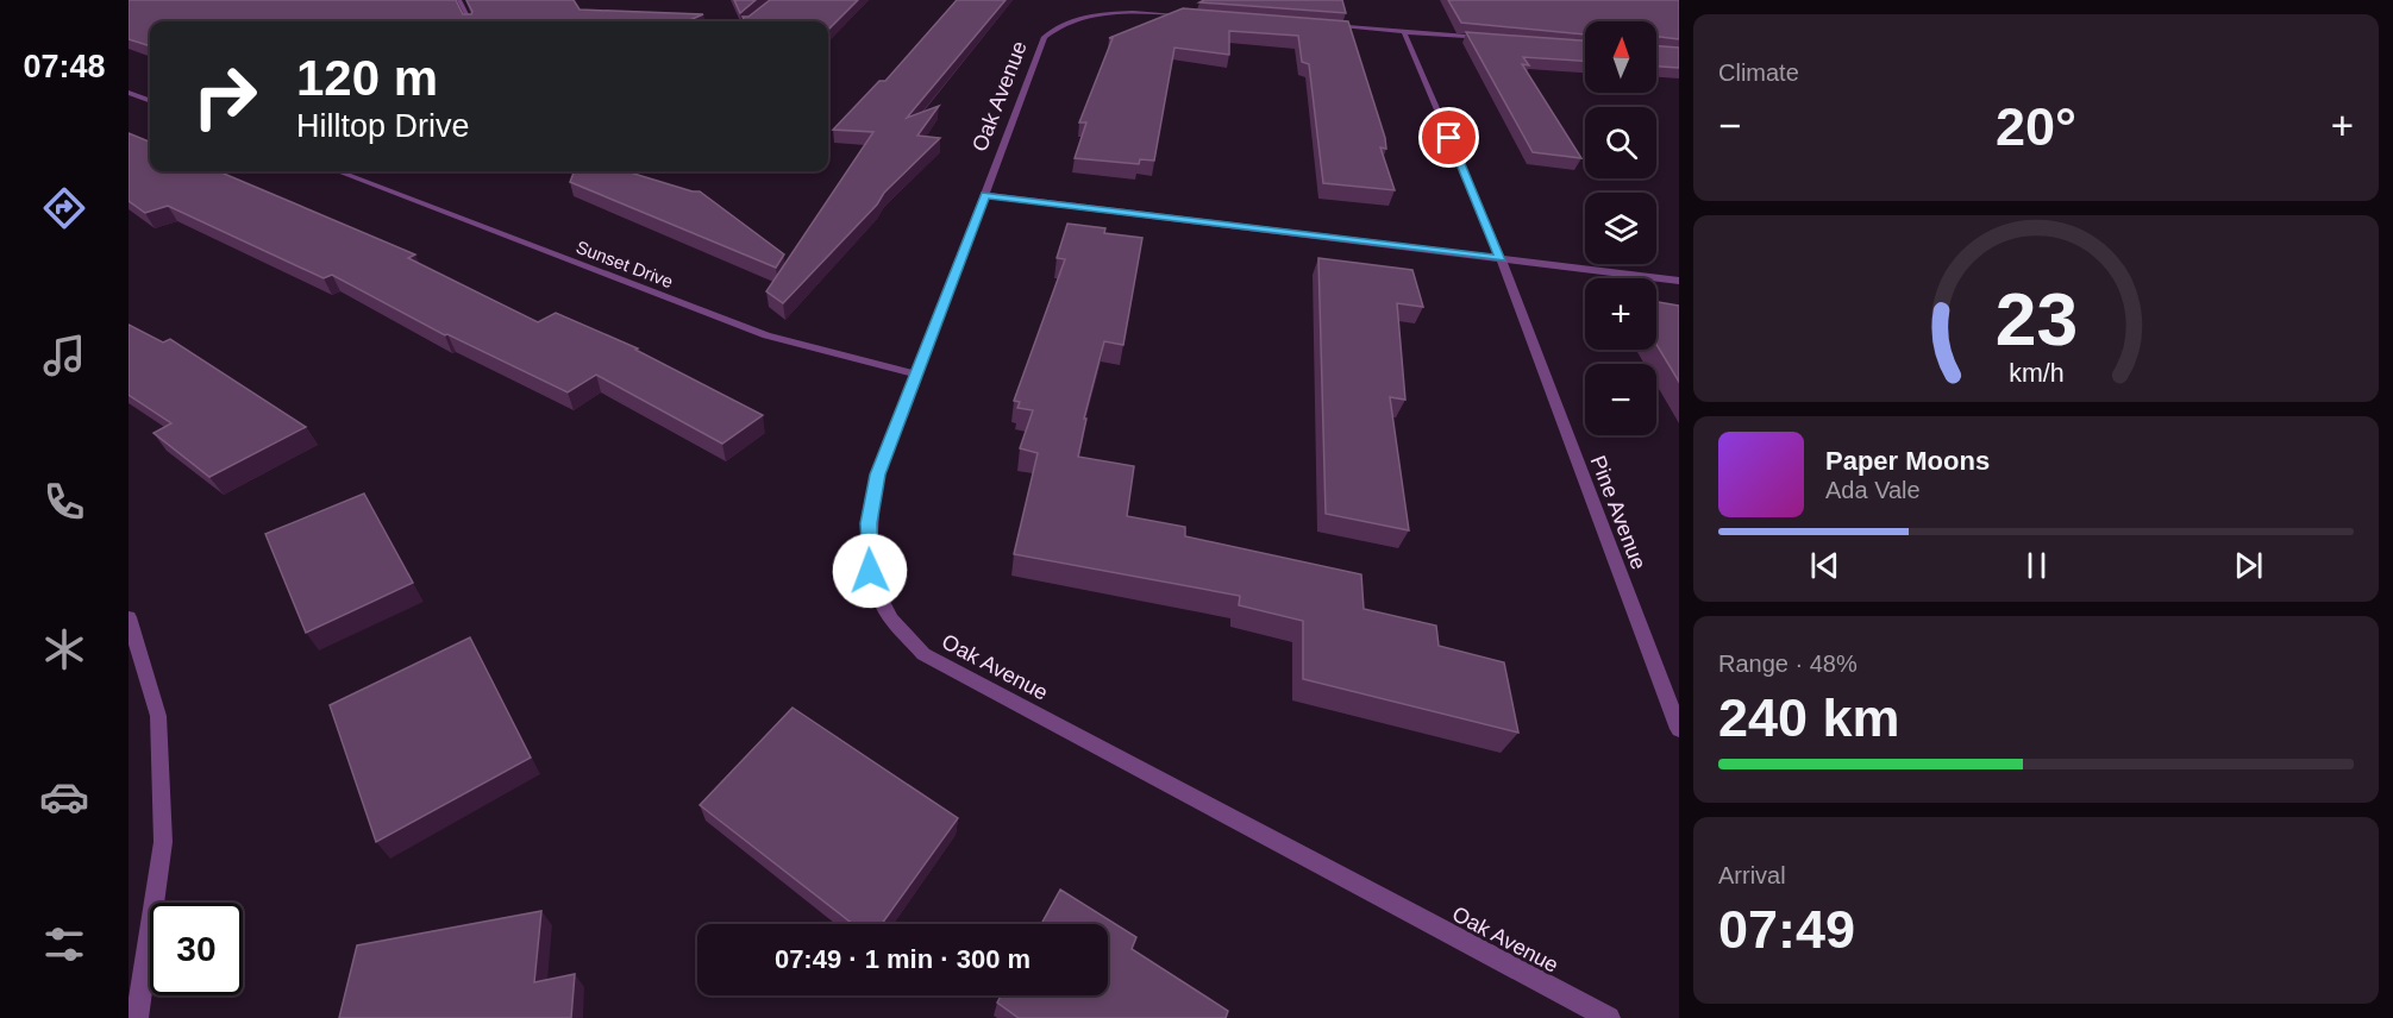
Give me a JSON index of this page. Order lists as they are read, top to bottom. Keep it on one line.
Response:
{"streets":{"street":["Oak Avenue","Sunset Drive","Pine Avenue"]},"crossings":[["Oak Avenue","Sunset Drive"]],"north":"top","page":{"tabs":"07:48","tile":["Climate",["Range · 48%","240 km"],["Arrival","07:49"]],"map_buttons":["+","−"],"turn":["120 m","Hilltop Drive"],"heat":["−","20°","+"],"song":["Paper Moons","Ada Vale"],"limit":"30","trip":"07:49 · 1 min · 300 m","gauge":["23","km/h"]}}
